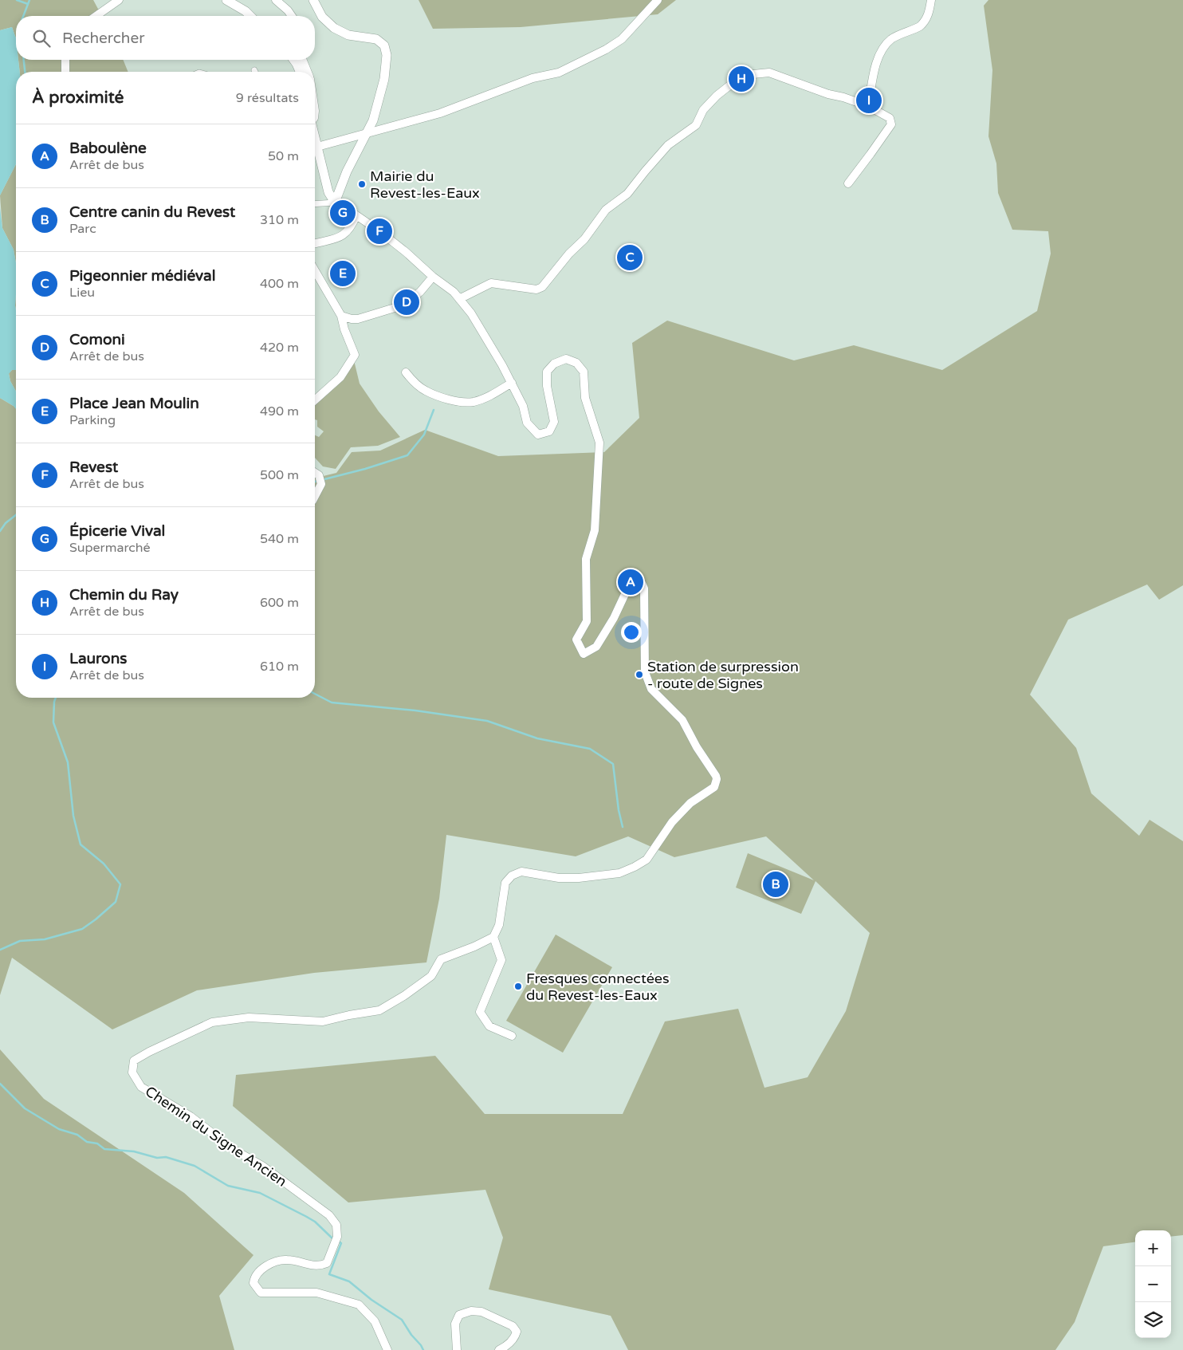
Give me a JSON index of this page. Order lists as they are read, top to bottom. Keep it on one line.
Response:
{"streets":{"street":["Chemin du Signe Ancien"]},"places":["Mairie du Revest-les-Eaux","Station de surpression - route de Signes","Fresques connectées du Revest-les-Eaux"],"page":{"search":"Rechercher","pins":["H","I","G","F","C","E","D","A","B"],"heading":["À proximité","9 résultats"],"list":[{"mark":"A","name":"Baboulène","note":"Arrêt de bus","value":"50 m"},{"mark":"B","name":"Centre canin du Revest","note":"Parc","value":"310 m"},{"mark":"C","name":"Pigeonnier médiéval","note":"Lieu","value":"400 m"},{"mark":"D","name":"Comoni","note":"Arrêt de bus","value":"420 m"},{"mark":"E","name":"Place Jean Moulin","note":"Parking","value":"490 m"},{"mark":"F","name":"Revest","note":"Arrêt de bus","value":"500 m"},{"mark":"G","name":"Épicerie Vival","note":"Supermarché","value":"540 m"},{"mark":"H","name":"Chemin du Ray","note":"Arrêt de bus","value":"600 m"},{"mark":"I","name":"Laurons","note":"Arrêt de bus","value":"610 m"}],"map_buttons":["+","−"]}}
